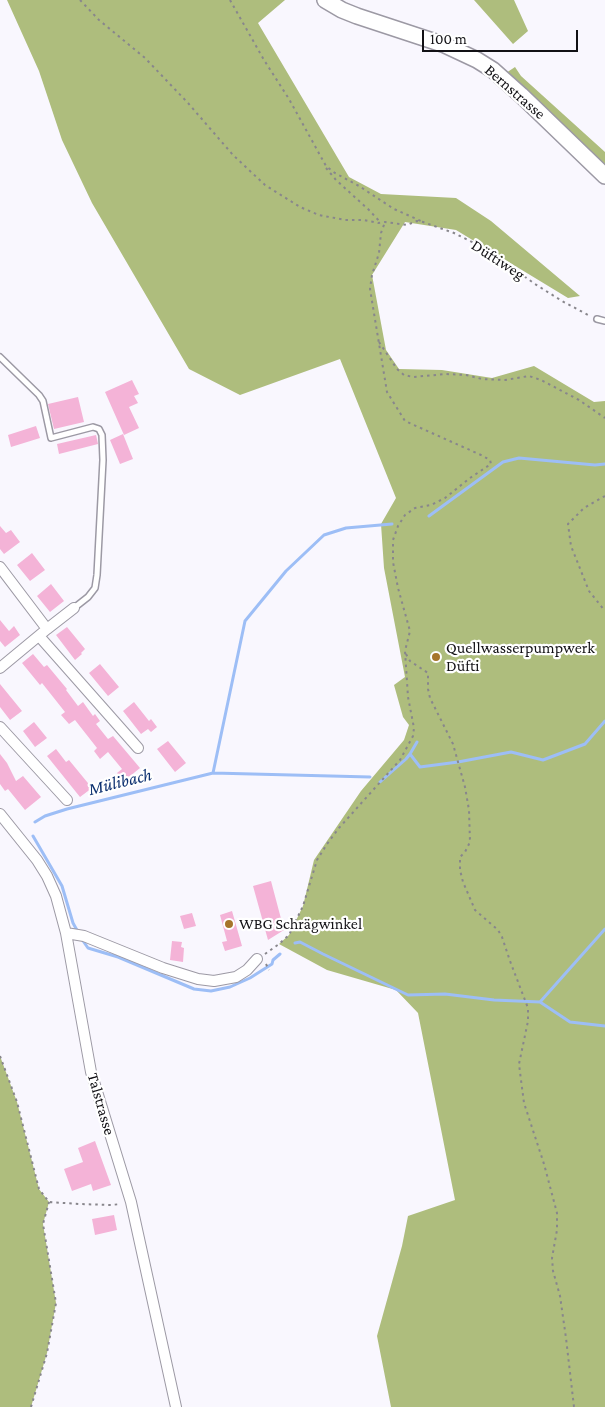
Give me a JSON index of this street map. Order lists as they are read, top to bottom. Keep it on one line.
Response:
{"streets":{"street":["Bernstrasse","Talstrasse"],"path":["Düftiweg"]},"water":["Mülibach"],"places":["Quellwasserpumpwerk Düfti","WBG Schrägwinkel"],"scale_bar":"100 m"}
